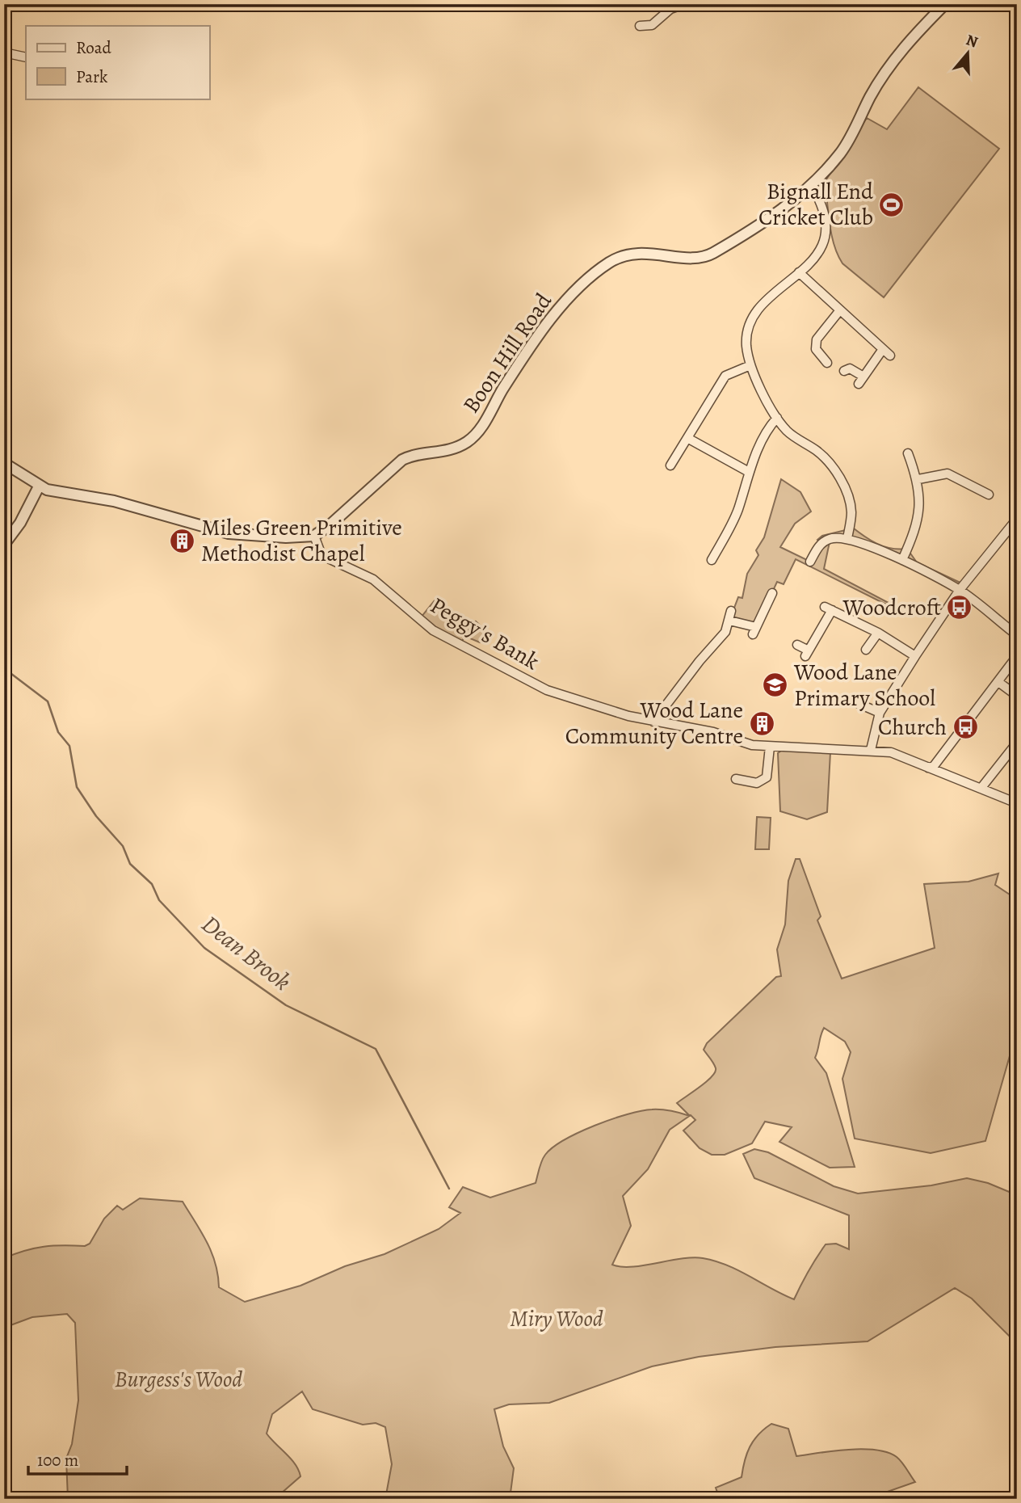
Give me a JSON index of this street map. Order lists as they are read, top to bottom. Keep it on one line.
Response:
{"streets":{"street":["Boon Hill Road","Peggy's Bank"]},"crossings":[["Boon Hill Road","Peggy's Bank"]],"water":["Dean Brook"],"parks":["Miry Wood","Burgess's Wood"],"places":{"sports":["Bignall End Cricket Club"],"building":["Miles Green Primitive Methodist Chapel","Wood Lane Community Centre"],"bus stop":["Woodcroft","Church"],"school or university":["Wood Lane Primary School"]},"legend":["Road","Park"],"scale_bar":"100 m","north":"top"}
